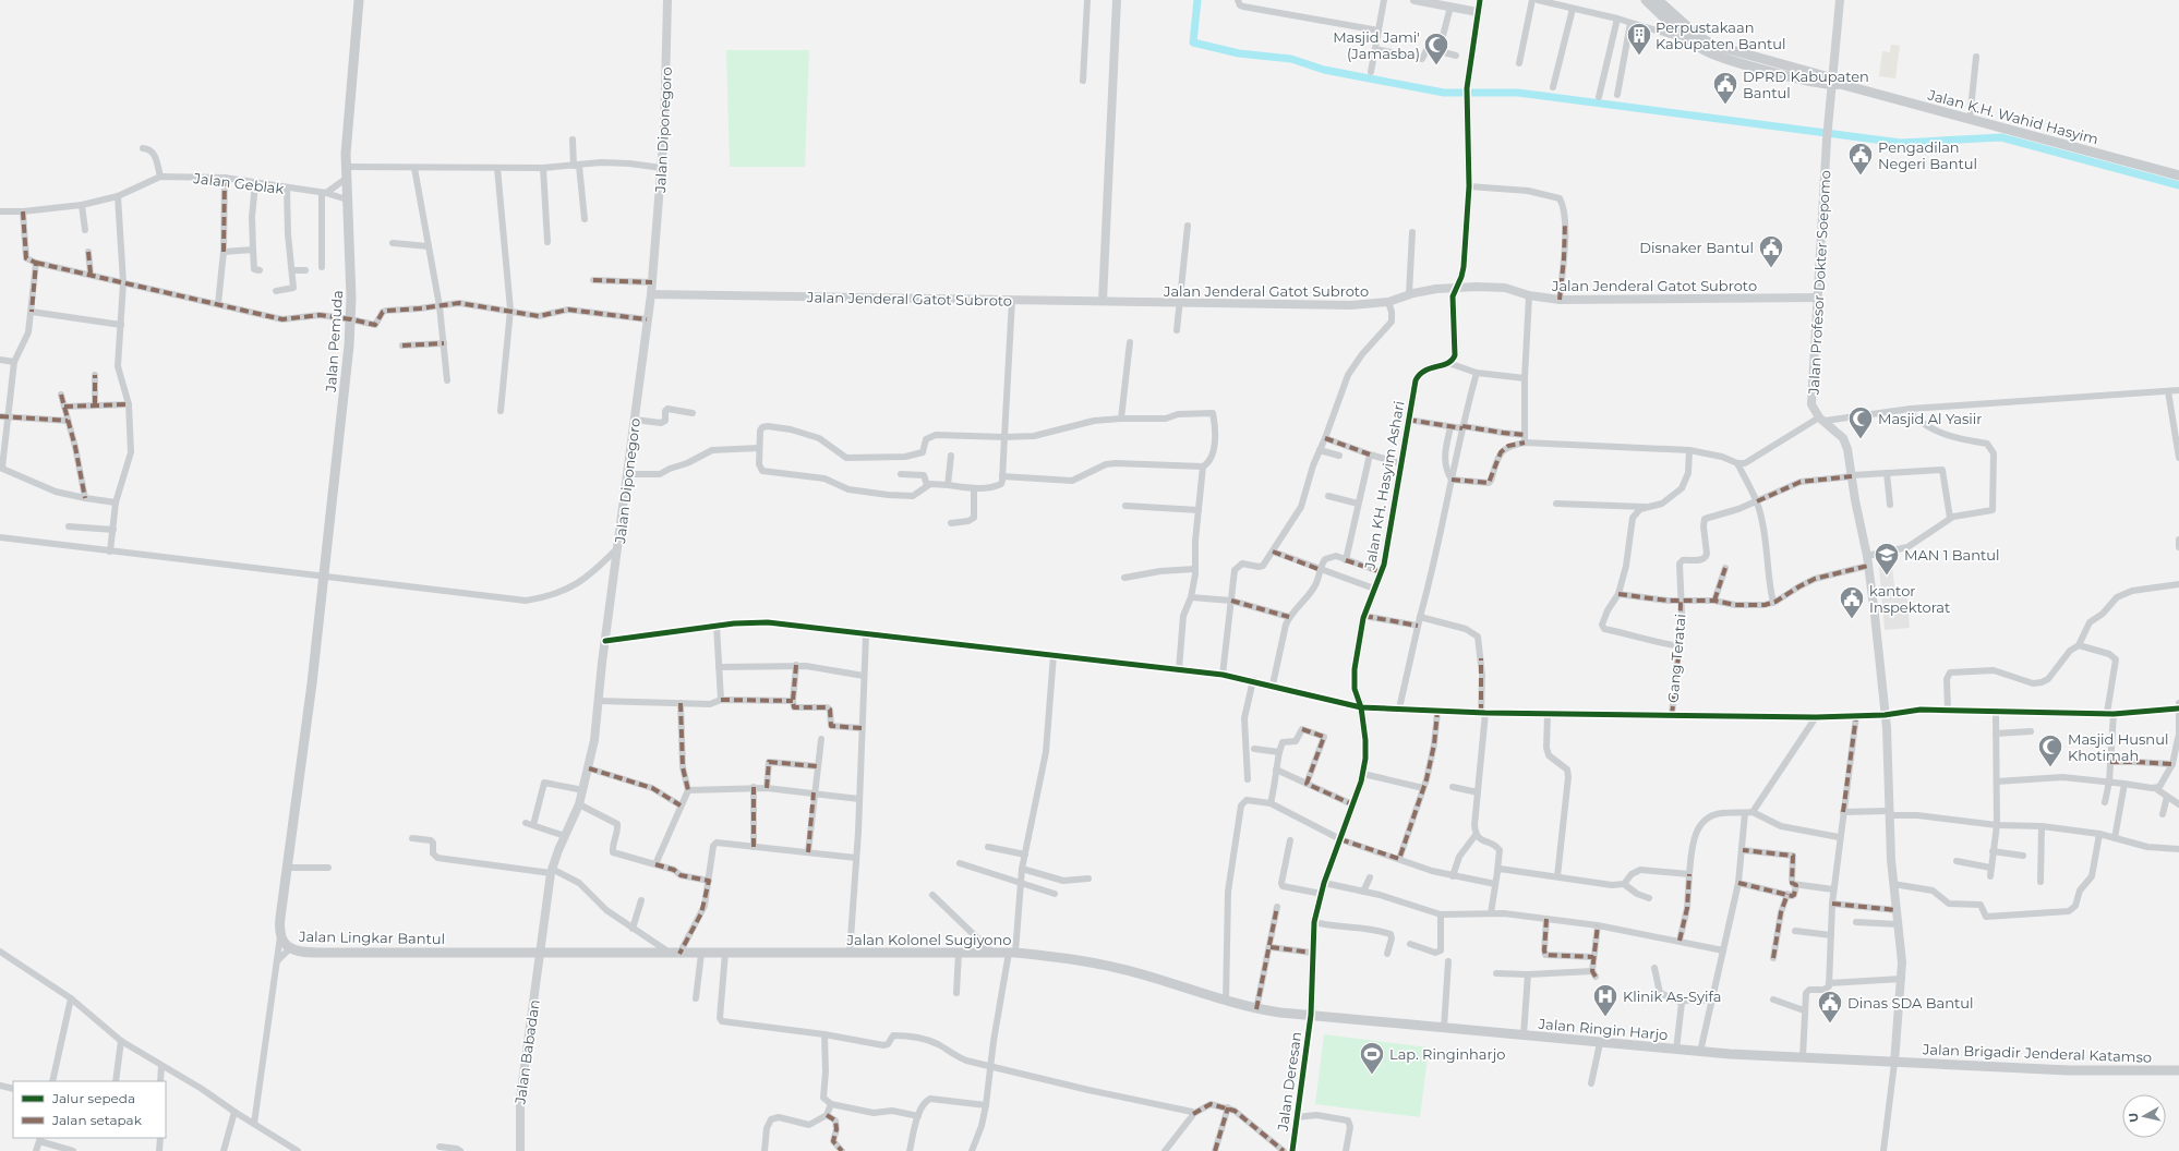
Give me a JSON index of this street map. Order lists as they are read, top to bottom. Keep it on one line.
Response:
{"streets":{"main road":["Jalan K.H. Wahid Hasyim","Jalan Diponegoro","Jalan Profesor Dokter Soepomo","Jalan Jenderal Gatot Subroto","Jalan Pemuda","Jalan KH. Hasyim Ashari","Jalan Lingkar Bantul","Jalan Kolonel Sugiyono","Jalan Ringin Harjo","Jalan Babadan","Jalan Brigadir Jenderal Katamso"],"street":["Jalan Geblak","Gang Teratai","Jalan Deresan"]},"crossings":[["Jalan K.H. Wahid Hasyim","Jalan Profesor Dokter Soepomo"],["Jalan Diponegoro","Jalan Jenderal Gatot Subroto"],["Jalan Diponegoro","Jalan Lingkar Bantul"],["Jalan Diponegoro","Jalan Kolonel Sugiyono"],["Jalan Diponegoro","Jalan Babadan"],["Jalan Geblak","Jalan Pemuda"],["Jalan Profesor Dokter Soepomo","Jalan Jenderal Gatot Subroto"],["Jalan Profesor Dokter Soepomo","Jalan Ringin Harjo"],["Jalan Profesor Dokter Soepomo","Jalan Brigadir Jenderal Katamso"],["Jalan Pemuda","Jalan Lingkar Bantul"],["Jalan KH. Hasyim Ashari","Jalan Kolonel Sugiyono"],["Jalan KH. Hasyim Ashari","Jalan Ringin Harjo"],["Jalan KH. Hasyim Ashari","Jalan Deresan"],["Jalan Lingkar Bantul","Jalan Kolonel Sugiyono"],["Jalan Lingkar Bantul","Jalan Babadan"],["Jalan Kolonel Sugiyono","Jalan Ringin Harjo"],["Jalan Kolonel Sugiyono","Jalan Babadan"],["Jalan Kolonel Sugiyono","Jalan Deresan"],["Jalan Ringin Harjo","Jalan Brigadir Jenderal Katamso"],["Jalan Ringin Harjo","Jalan Deresan"]],"places":{"building":["Perpustakaan Kabupaten Bantul"],"mosque":["Masjid Jami' (Jamasba)","Masjid Al Yasiir","Masjid Husnul Khotimah"],"public building":["DPRD Kabupaten Bantul","Pengadilan Negeri Bantul","Disnaker Bantul","kantor Inspektorat","Dinas SDA Bantul"],"school or university":["MAN 1 Bantul"],"hospital":["Klinik As-Syifa"],"sports":["Lap. Ringinharjo"]},"legend":["Jalur sepeda","Jalan setapak"],"north":"left"}
